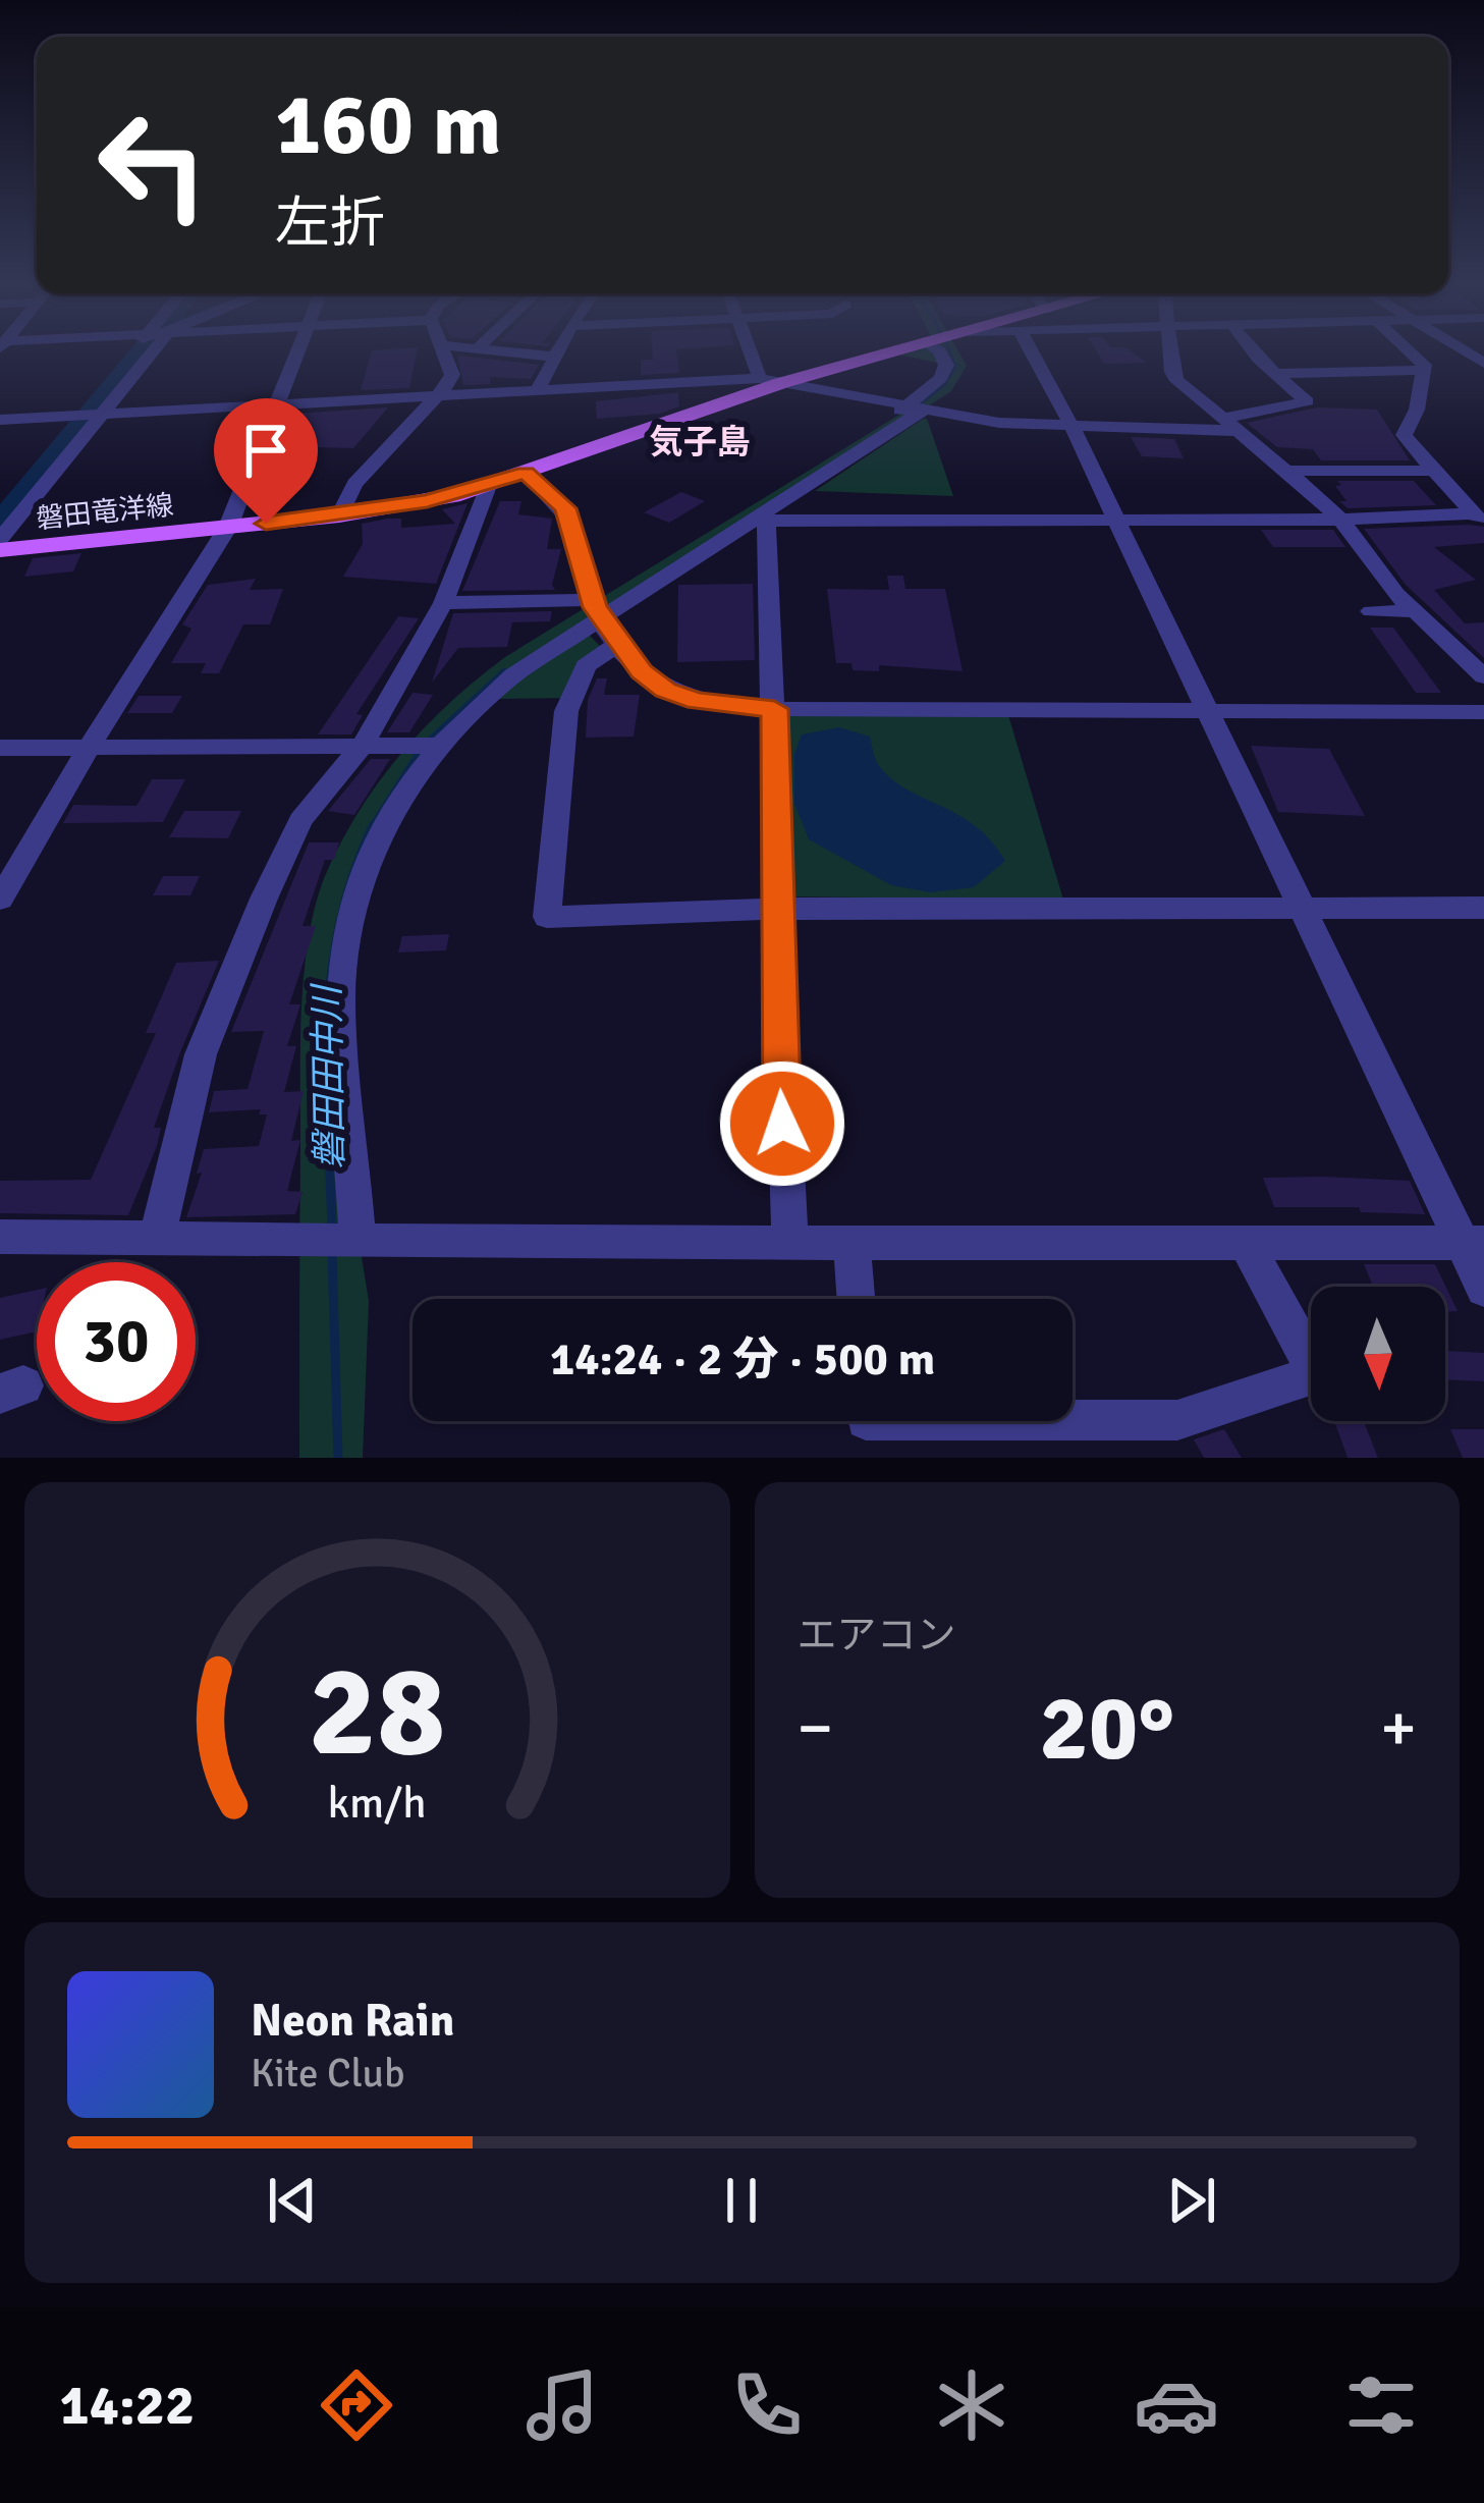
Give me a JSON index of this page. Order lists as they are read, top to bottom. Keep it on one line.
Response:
{"streets":{"main road":["磐田竜洋線"]},"districts":["気子島"],"water":["磐田田中川"],"north":"bottom","page":{"turn":["160 m","左折"],"limit":"30","trip":"14:24 · 2 分 · 500 m","tile":"エアコン","heat":["−","20°","+"],"song":["Neon Rain","Kite Club"],"tabs":"14:22","gauge":["28","km/h"]}}
